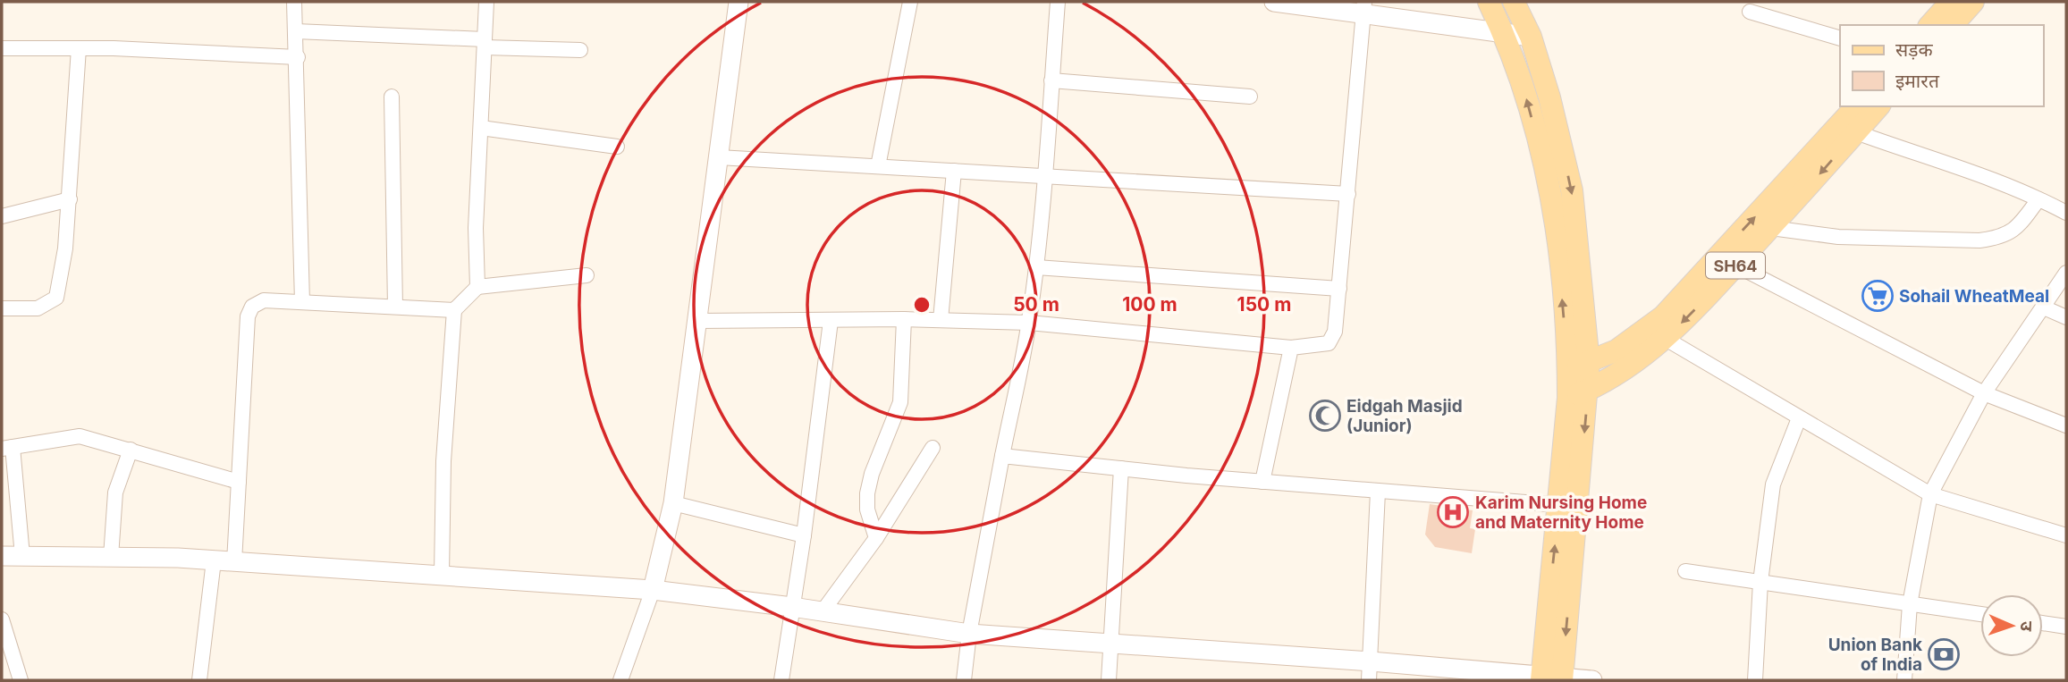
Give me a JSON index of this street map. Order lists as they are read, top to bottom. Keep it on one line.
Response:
{"streets":{"main road":["SH64"]},"places":{"supermarket":["Sohail WheatMeal"],"mosque":["Eidgah Masjid (Junior)"],"hospital":["Karim Nursing Home and Maternity Home"],"bank":["Union Bank of India"]},"legend":["सड़क","इमारत"],"north":"right","rings":["50 m","100 m","150 m"]}
